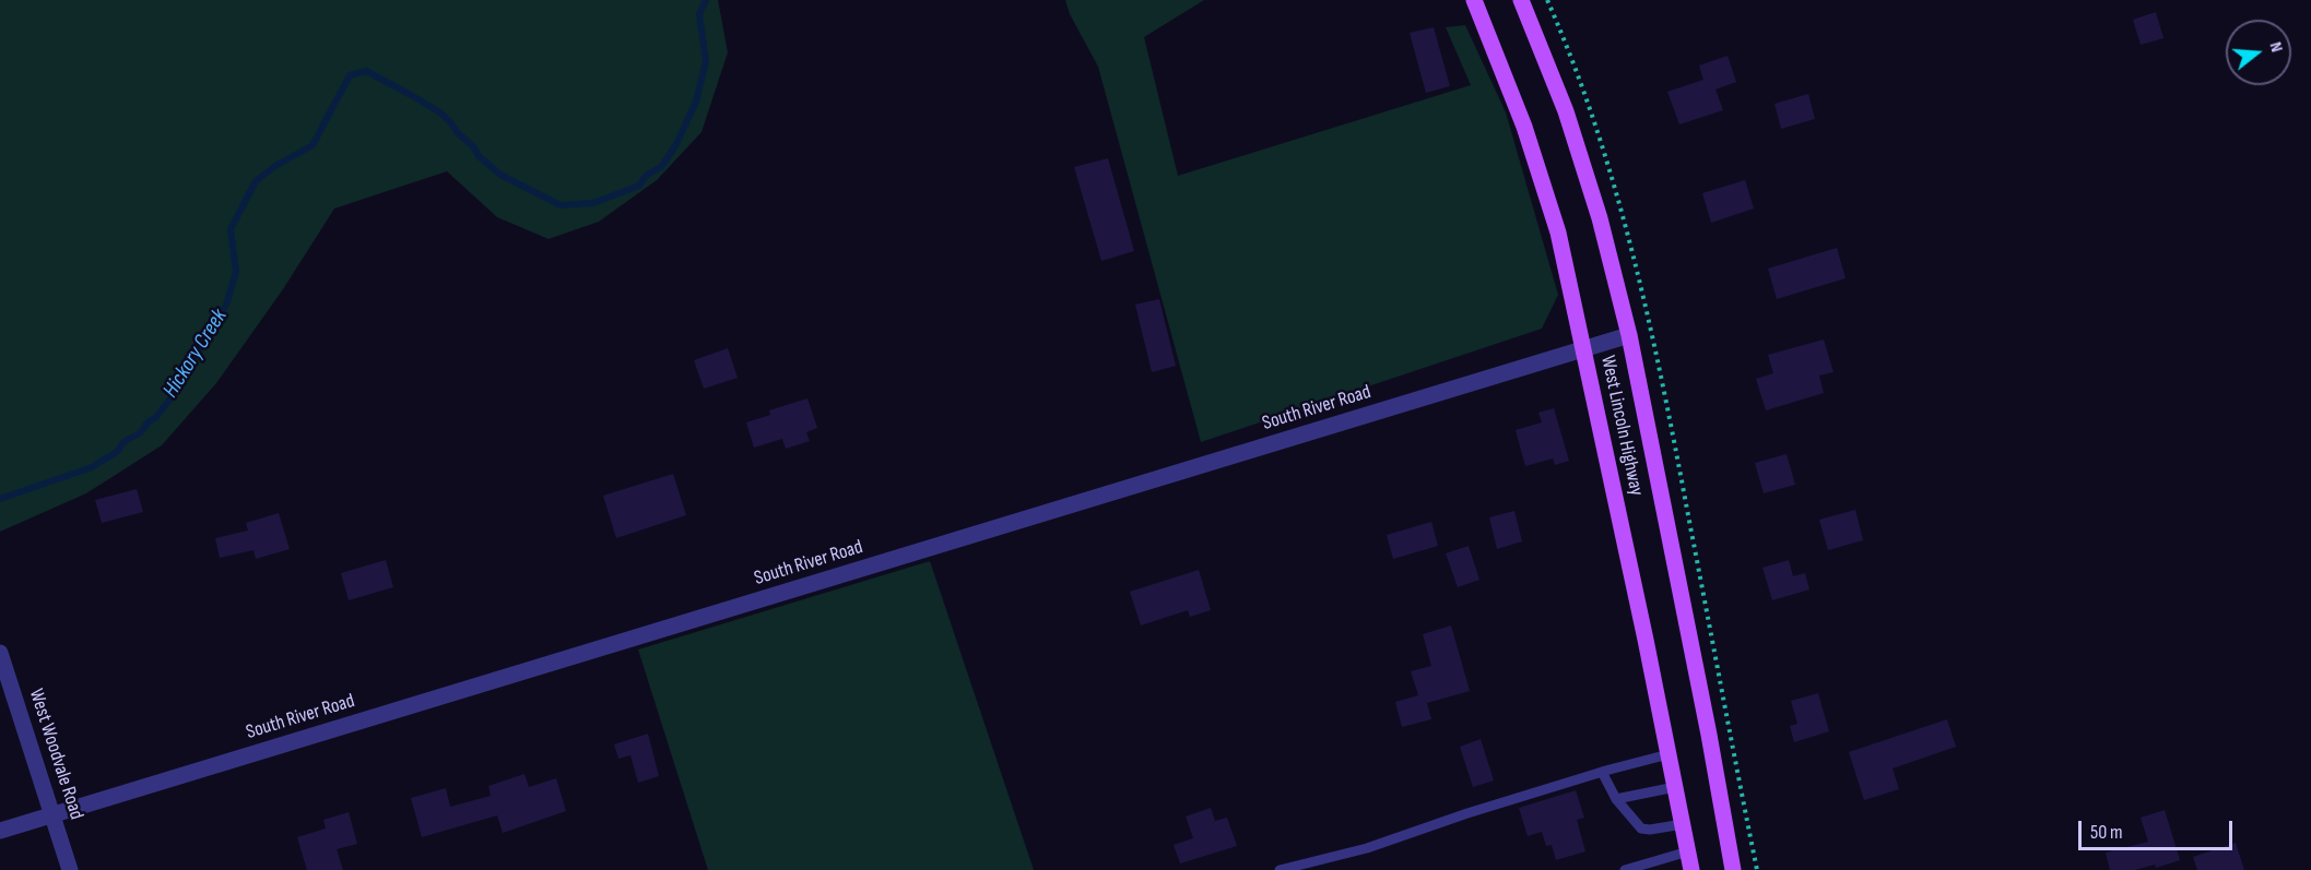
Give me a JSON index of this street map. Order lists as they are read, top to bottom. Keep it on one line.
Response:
{"streets":{"main road":["West Lincoln Highway"],"street":["South River Road","West Woodvale Road"]},"crossings":[["South River Road","West Lincoln Highway"],["South River Road","West Woodvale Road"]],"water":["Hickory Creek"],"scale_bar":"50 m","north":"right"}
